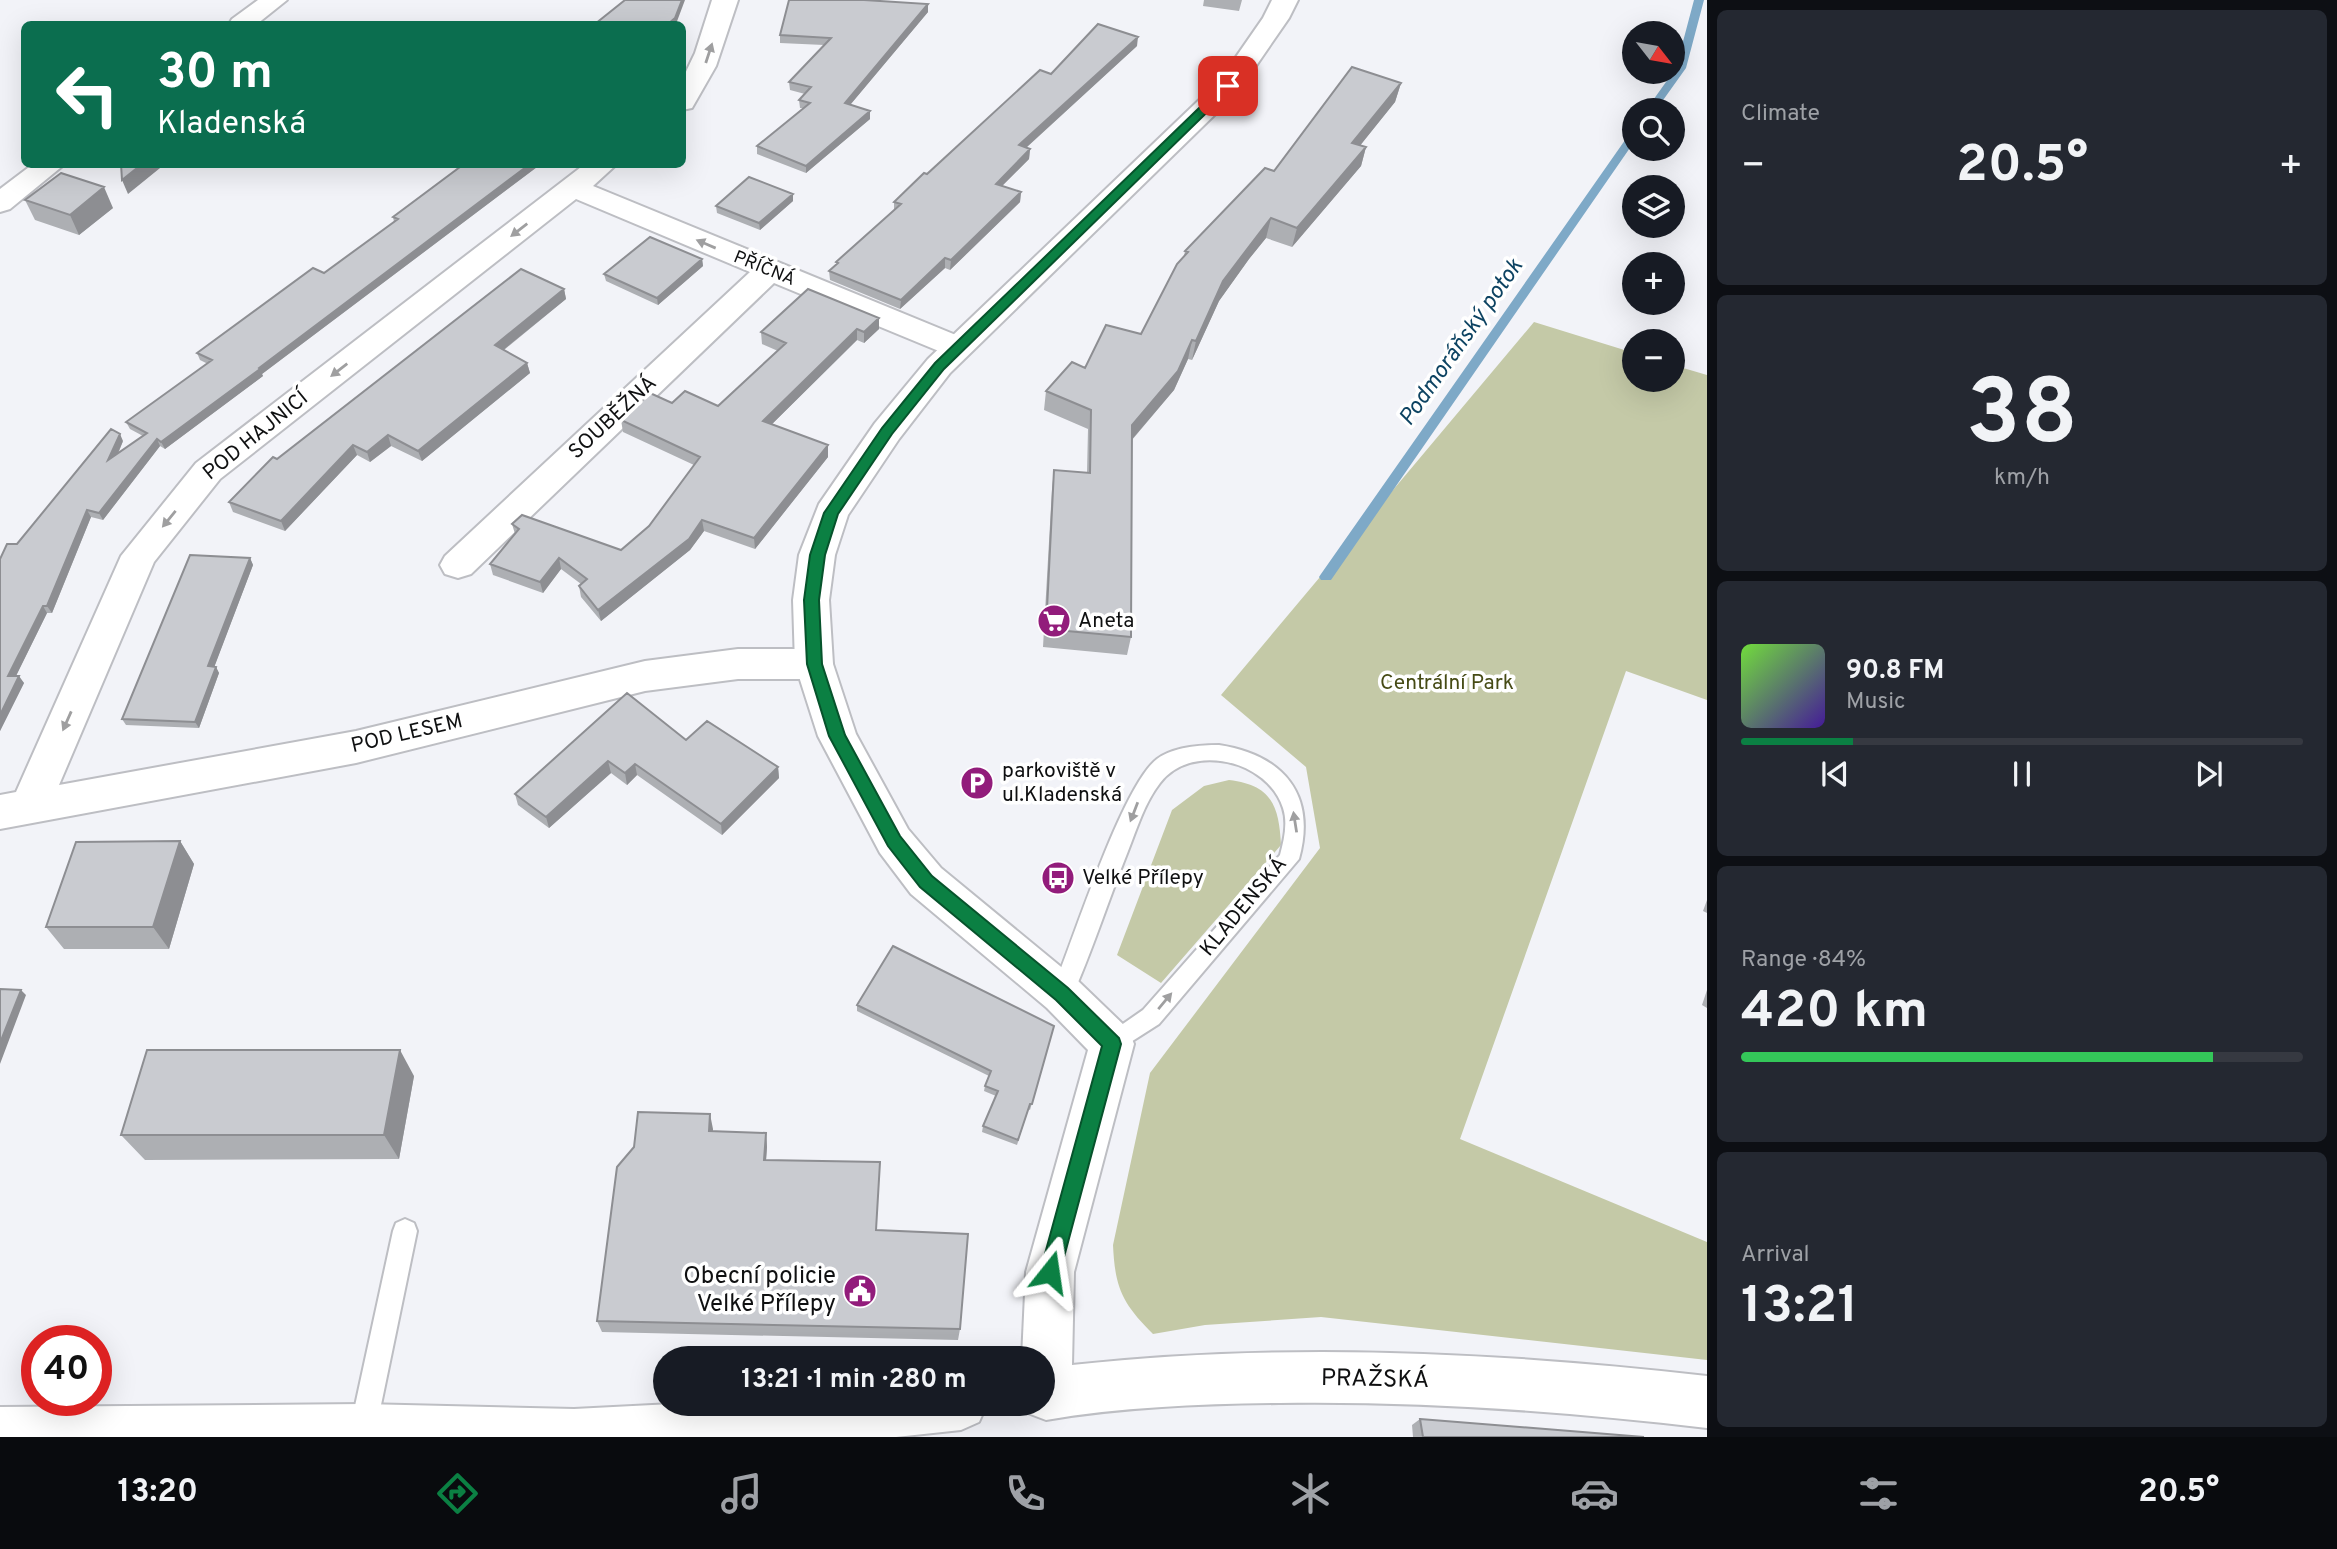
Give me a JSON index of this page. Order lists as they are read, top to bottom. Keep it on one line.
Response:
{"streets":{"street":["PŘÍČNÁ","SOUBĚŽNÁ","POD HAJNICÍ","POD LESEM","PRAŽSKÁ"],"lane":["KLADENSKÁ"]},"crossings":[["PŘÍČNÁ","SOUBĚŽNÁ"],["PŘÍČNÁ","POD HAJNICÍ"],["POD HAJNICÍ","POD LESEM"]],"one_way":["PŘÍČNÁ","POD HAJNICÍ"],"water":["Podmoráňský potok"],"parks":["Centrální Park"],"places":{"supermarket":["Aneta"],"parking":["parkoviště v ul.Kladenská"],"bus stop":["Velké Přílepy"],"public building":["Obecní policie Velké Přílepy"]},"north":"bottom right","page":{"tile":["Climate",["38","km/h"],["Range · 84%","420 km"],["Arrival","13:21"]],"map_buttons":["+","−"],"turn":["30 m","Kladenská"],"heat":["−","20.5°","+"],"song":["90.8 FM","Music"],"limit":"40","trip":"13:21 · 1 min · 280 m","tabs":["13:20","20.5°"]}}
